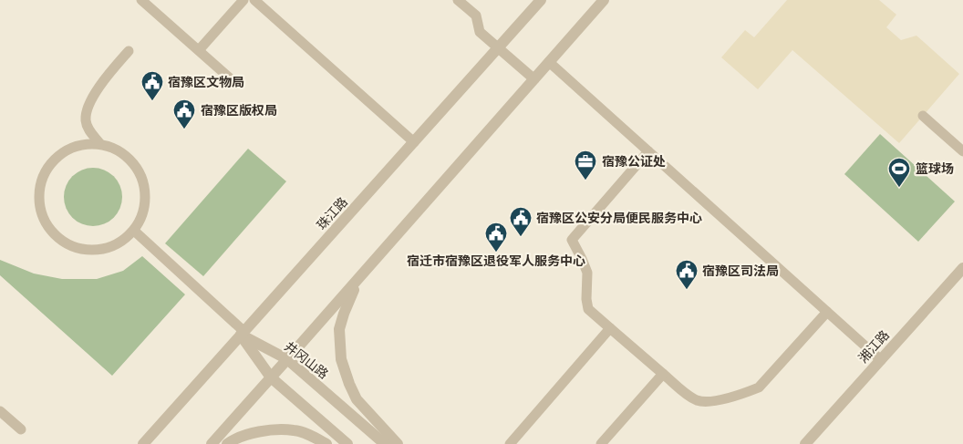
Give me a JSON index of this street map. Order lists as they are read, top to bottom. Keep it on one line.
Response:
{"streets":{"street":["珠江路","湘江路","井冈山路"]},"crossings":[["珠江路","井冈山路"]],"places":{"public building":["宿豫区文物局","宿豫区版权局","宿豫区公安分局便民服务中心","宿迁市宿豫区退役军人服务中心","宿豫区司法局"],"office":["宿豫公证处"],"sports":["篮球场"]}}
